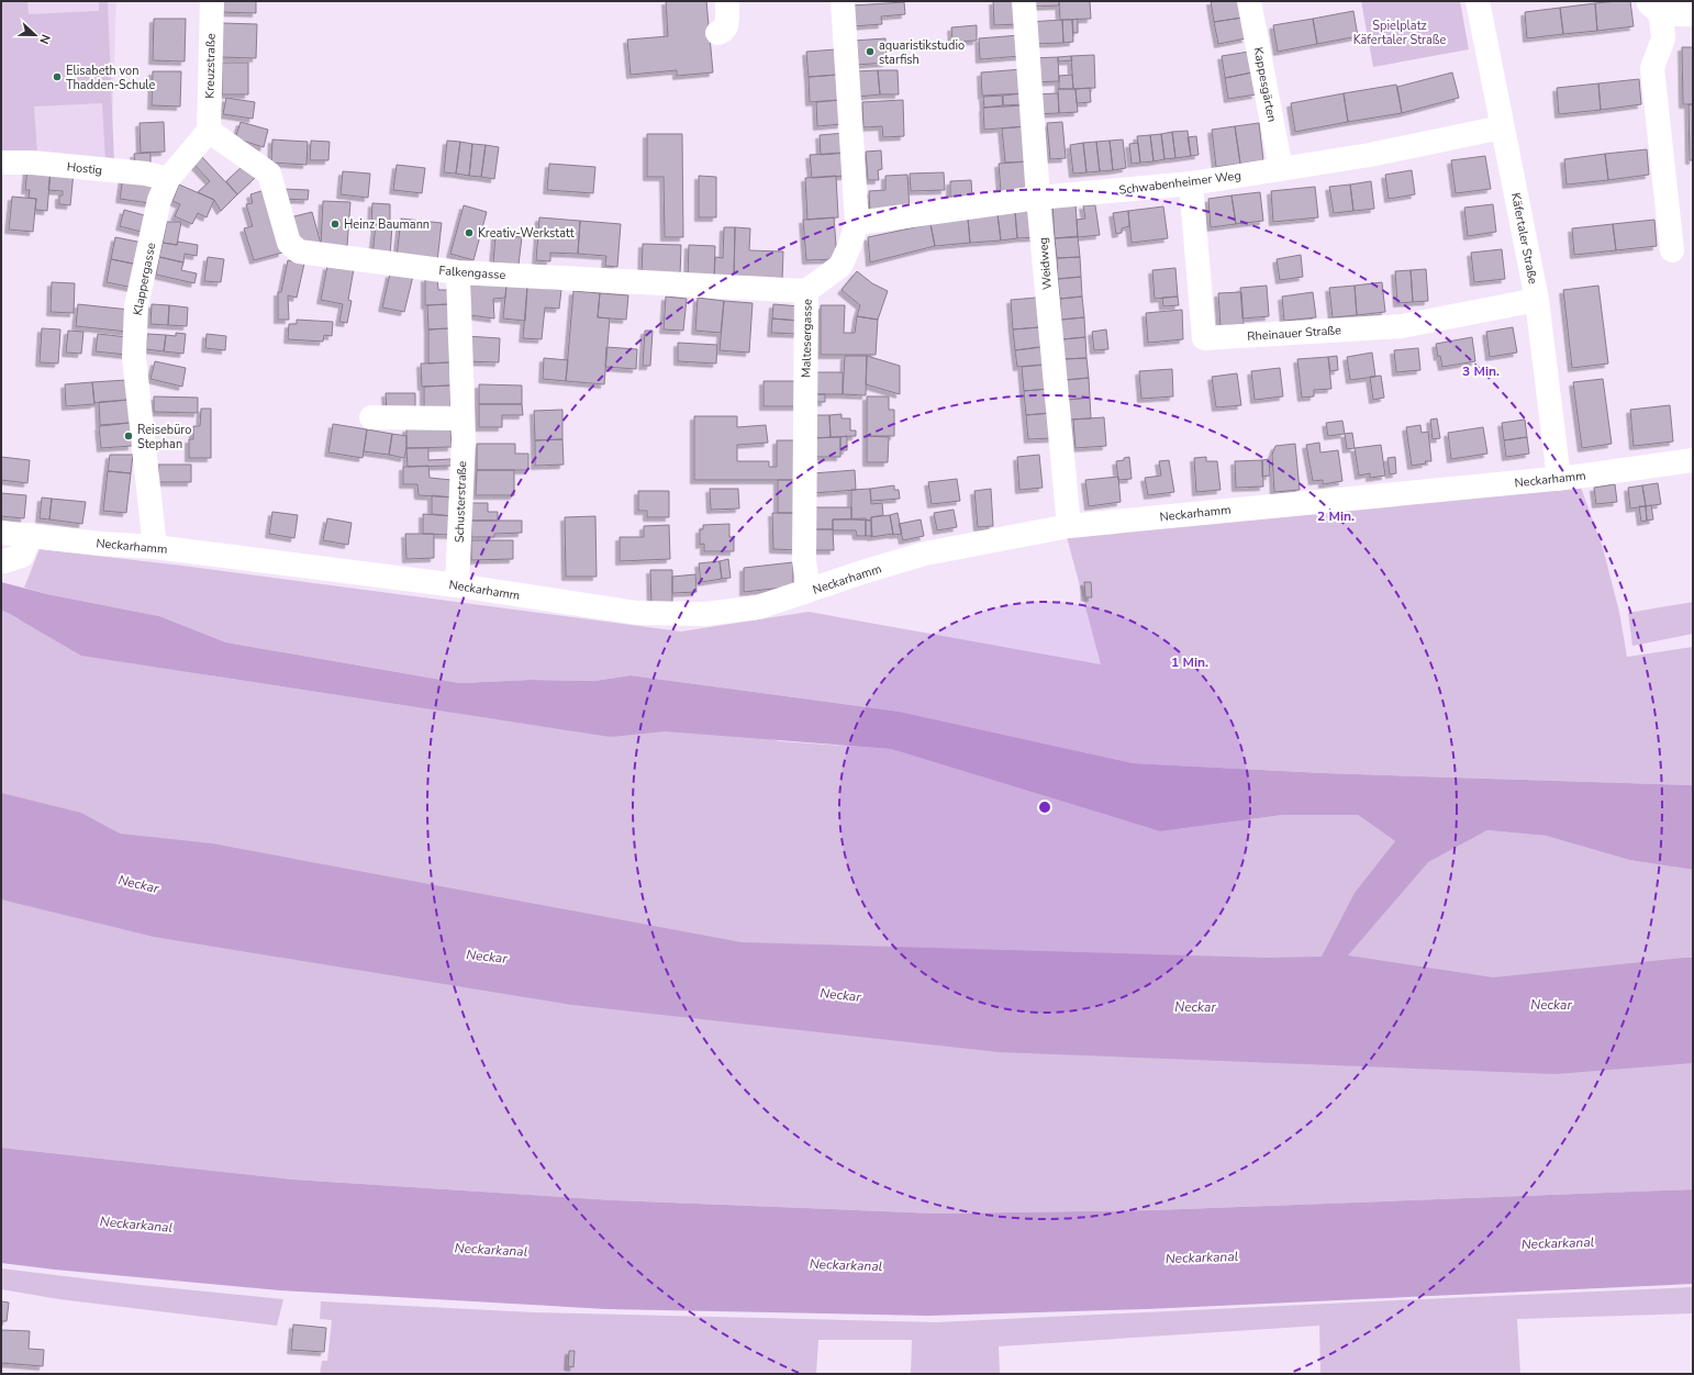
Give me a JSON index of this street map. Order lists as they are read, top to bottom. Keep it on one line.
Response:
{"streets":{"street":["Kreuzstraße","Kappesgärten","Hostig","Schwabenheimer Weg","Käfertaler Straße","Weidweg","Falkengasse","Klappergasse","Rheinauer Straße","Maltesergasse","Neckarhamm","Schusterstraße"]},"crossings":[["Kreuzstraße","Falkengasse"],["Kreuzstraße","Klappergasse"],["Kappesgärten","Schwabenheimer Weg"],["Hostig","Klappergasse"],["Schwabenheimer Weg","Käfertaler Straße"],["Schwabenheimer Weg","Weidweg"],["Schwabenheimer Weg","Rheinauer Straße"],["Schwabenheimer Weg","Maltesergasse"],["Käfertaler Straße","Rheinauer Straße"],["Käfertaler Straße","Neckarhamm"],["Weidweg","Neckarhamm"],["Falkengasse","Klappergasse"],["Falkengasse","Maltesergasse"],["Falkengasse","Schusterstraße"],["Klappergasse","Neckarhamm"],["Maltesergasse","Neckarhamm"],["Neckarhamm","Schusterstraße"]],"water":["Neckar","Neckarkanal"],"parks":["Spielplatz Käfertaler Straße"],"places":["aquaristikstudio starfish","Elisabeth von Thadden-Schule","Heinz Baumann","Kreativ-Werkstatt","Reisebüro Stephan"],"north":"right","rings":["3 Min.","2 Min.","1 Min."]}
